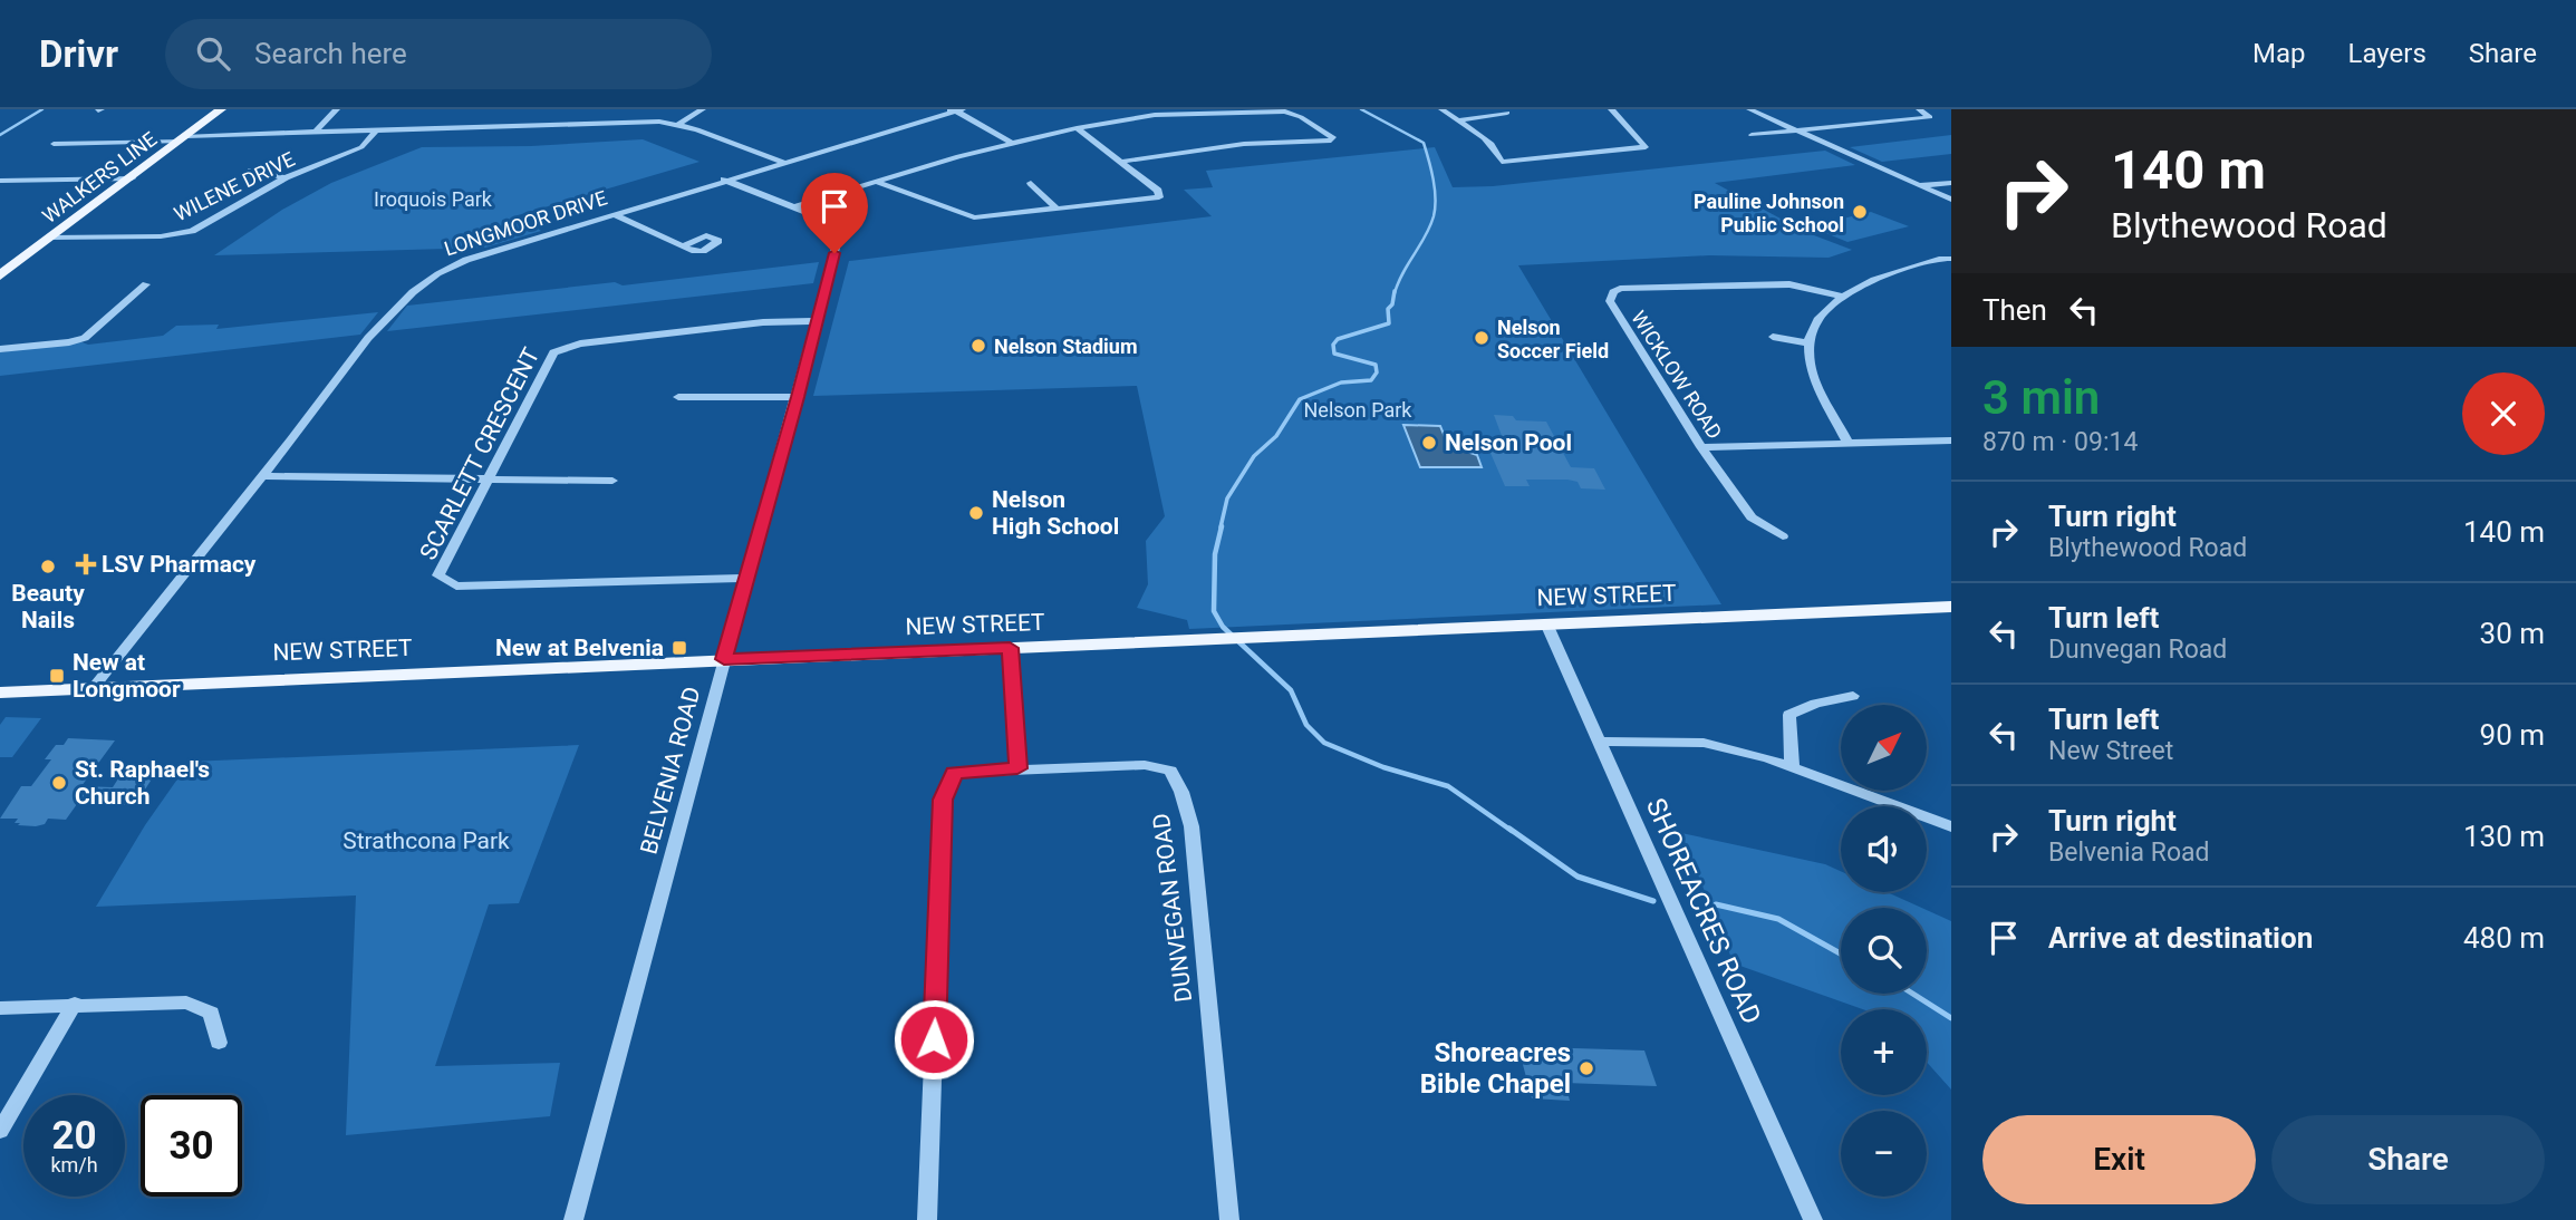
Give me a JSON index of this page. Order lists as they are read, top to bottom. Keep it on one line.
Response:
{"streets":{"main road":["WALKERS LINE","NEW STREET"],"street":["WILENE DRIVE","LONGMOOR DRIVE","WICKLOW ROAD","SCARLETT CRESCENT","BELVENIA ROAD","DUNVEGAN ROAD","SHOREACRES ROAD"]},"crossings":[["WALKERS LINE","WILENE DRIVE"],["LONGMOOR DRIVE","NEW STREET"],["LONGMOOR DRIVE","BELVENIA ROAD"],["SCARLETT CRESCENT","BELVENIA ROAD"],["NEW STREET","BELVENIA ROAD"],["NEW STREET","SHOREACRES ROAD"]],"parks":["Iroquois Park","Nelson Park","Strathcona Park"],"places":{"other":["Pauline Johnson Public School","Nelson Soccer Field","Nelson Stadium","Nelson Pool","Nelson High School","Beauty Nails","St. Raphael's Church","Shoreacres Bible Chapel"],"health":["LSV Pharmacy"],"transit":["New at Belvenia","New at Longmoor"]},"north":"top right","page":{"header":"Drivr","search":"Search here","nav":["Map","Layers","Share"],"turn":["140 m","Blythewood Road"],"then":"Then","heading":["3 min","870 m · 09:14"],"list":[{"name":"Turn right","note":"Blythewood Road","value":"140 m"},{"name":"Turn left","note":"Dunvegan Road","value":"30 m"},{"name":"Turn left","note":"New Street","value":"90 m"},{"name":"Turn right","note":"Belvenia Road","value":"130 m"},{"name":"Arrive at destination","value":"480 m"}],"map_buttons":["+","−"],"speed":"20 km/h","limit":"30","buttons":["Exit","Share"]}}
